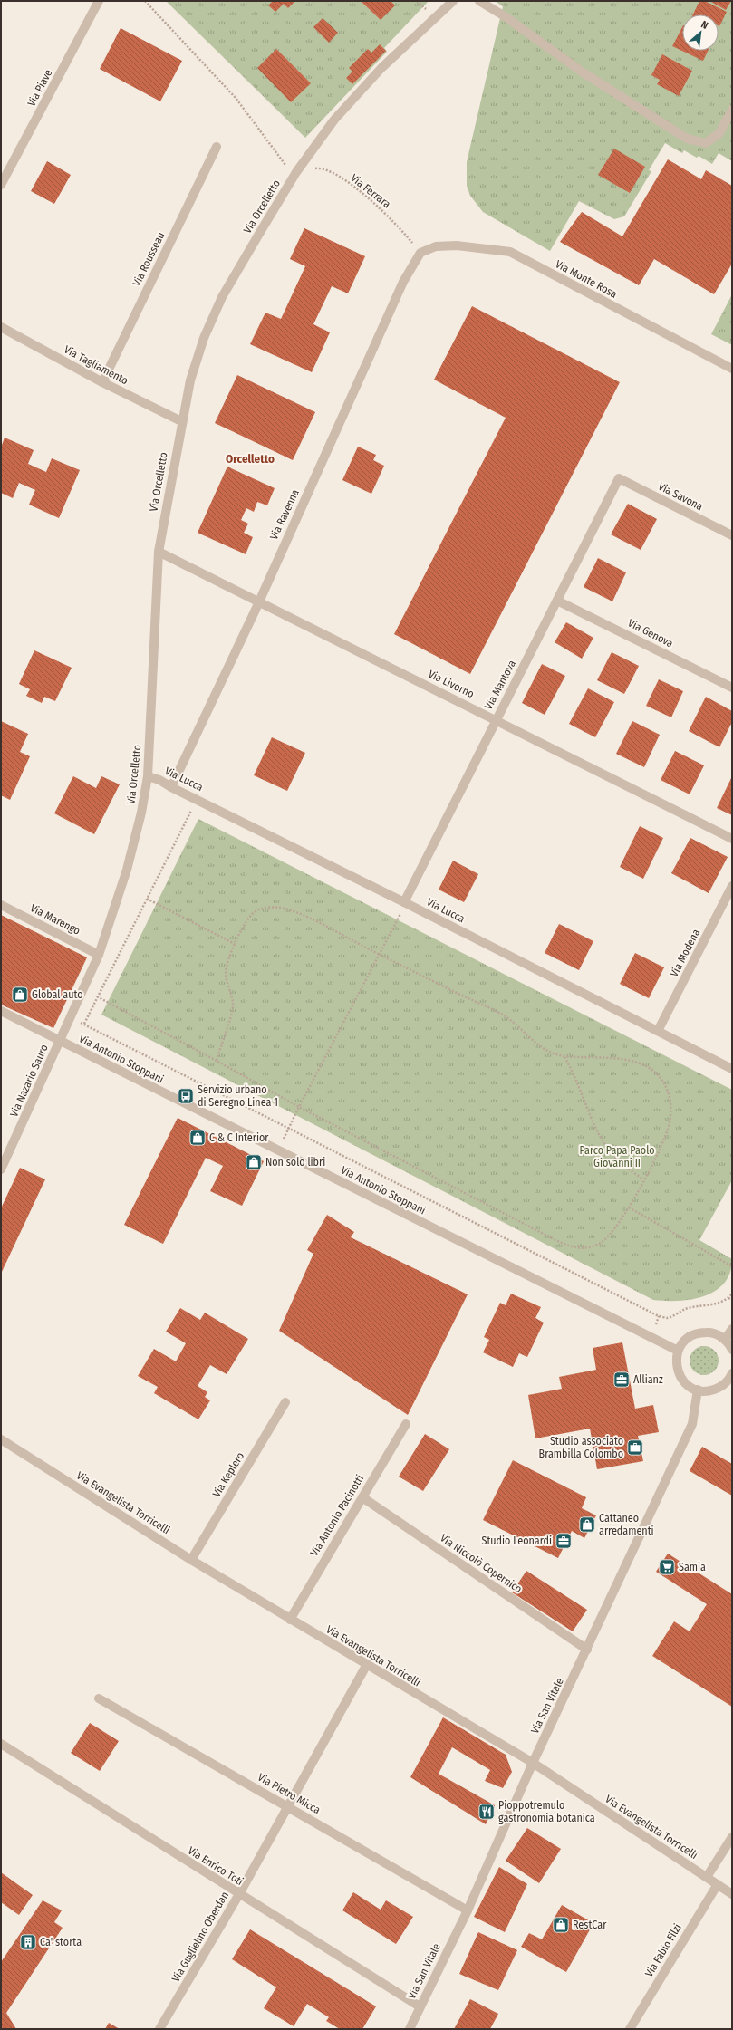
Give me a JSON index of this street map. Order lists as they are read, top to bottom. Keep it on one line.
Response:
{"streets":{"street":["Via Piave","Via Orcelletto","Via Rousseau","Via Monte Rosa","Via Tagliamento","Via Savona","Via Ravenna","Via Genova","Via Livorno","Via Mantova","Via Lucca","Via Marengo","Via Modena","Via Antonio Stoppani","Via Nazario Sauro","Via Keplero","Via Evangelista Torricelli","Via Antonio Pacinotti","Via Niccolò Copernico","Via San Vitale","Via Pietro Micca","Via Enrico Toti","Via Guglielmo Oberdan","Via Fabio Filzi"],"path":["Via Ferrara"]},"crossings":[["Via Ferrara","Via Orcelletto"],["Via Ferrara","Via Monte Rosa"],["Via Ferrara","Via Ravenna"],["Via Orcelletto","Via Tagliamento"],["Via Orcelletto","Via Livorno"],["Via Orcelletto","Via Lucca"],["Via Orcelletto","Via Marengo"],["Via Orcelletto","Via Antonio Stoppani"],["Via Orcelletto","Via Nazario Sauro"],["Via Rousseau","Via Tagliamento"],["Via Monte Rosa","Via Ravenna"],["Via Savona","Via Mantova"],["Via Ravenna","Via Livorno"],["Via Ravenna","Via Lucca"],["Via Genova","Via Mantova"],["Via Livorno","Via Mantova"],["Via Mantova","Via Lucca"],["Via Lucca","Via Modena"],["Via Antonio Stoppani","Via Nazario Sauro"],["Via Keplero","Via Evangelista Torricelli"],["Via Evangelista Torricelli","Via Antonio Pacinotti"],["Via Evangelista Torricelli","Via San Vitale"],["Via Evangelista Torricelli","Via Guglielmo Oberdan"],["Via Evangelista Torricelli","Via Fabio Filzi"],["Via Antonio Pacinotti","Via Niccolò Copernico"],["Via Niccolò Copernico","Via San Vitale"],["Via San Vitale","Via Pietro Micca"],["Via San Vitale","Via Enrico Toti"],["Via Pietro Micca","Via Guglielmo Oberdan"],["Via Enrico Toti","Via Guglielmo Oberdan"]],"districts":["Orcelletto"],"parks":["Parco Papa Paolo Giovanni II"],"places":{"shop":["Global auto","C & C Interior","Non solo libri","Cattaneo arredamenti","RestCar"],"bus stop":["Servizio urbano di Seregno Linea 1"],"office":["Allianz","Studio associato Brambilla Colombo","Studio Leonardi"],"supermarket":["Samia"],"restaurant":["Pioppotremulo gastronomia botanica"],"building":["Ca' storta"]},"north":"top right"}
